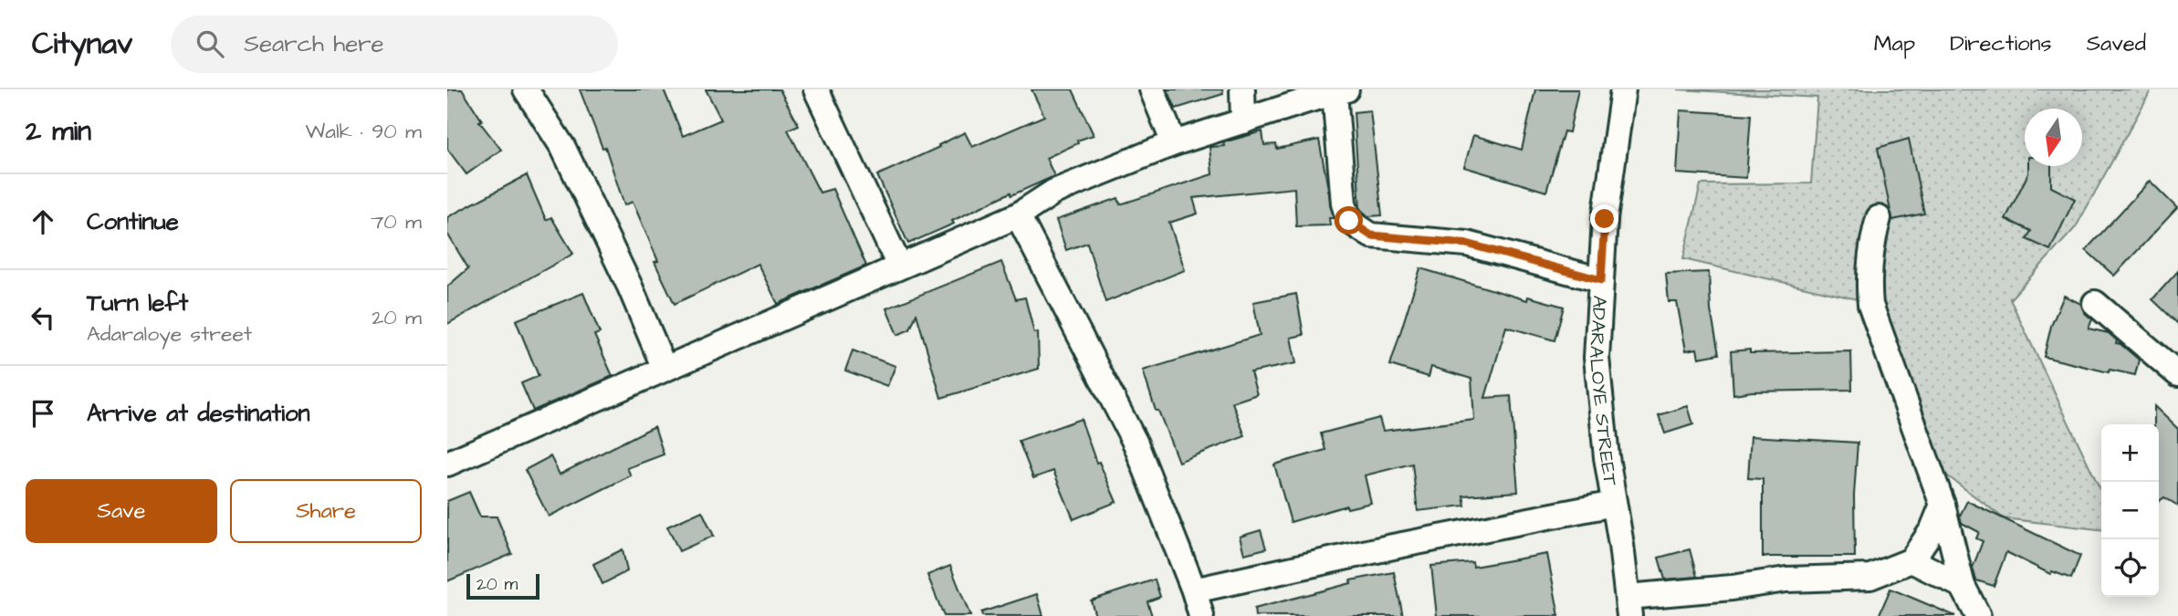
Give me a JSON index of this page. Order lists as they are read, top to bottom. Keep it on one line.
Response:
{"streets":{"street":["ADARALOYE STREET"]},"scale_bar":"20 m","north":"bottom","page":{"header":"Citynav","search":"Search here","nav":["Map","Directions","Saved"],"heading":["2 min","Walk · 90 m"],"list":[["Continue","70 m"],["Turn left","Adaraloye street","20 m"],"Arrive at destination"],"map_buttons":["+","−"],"buttons":["Save","Share"],"scale":"20 m"}}
